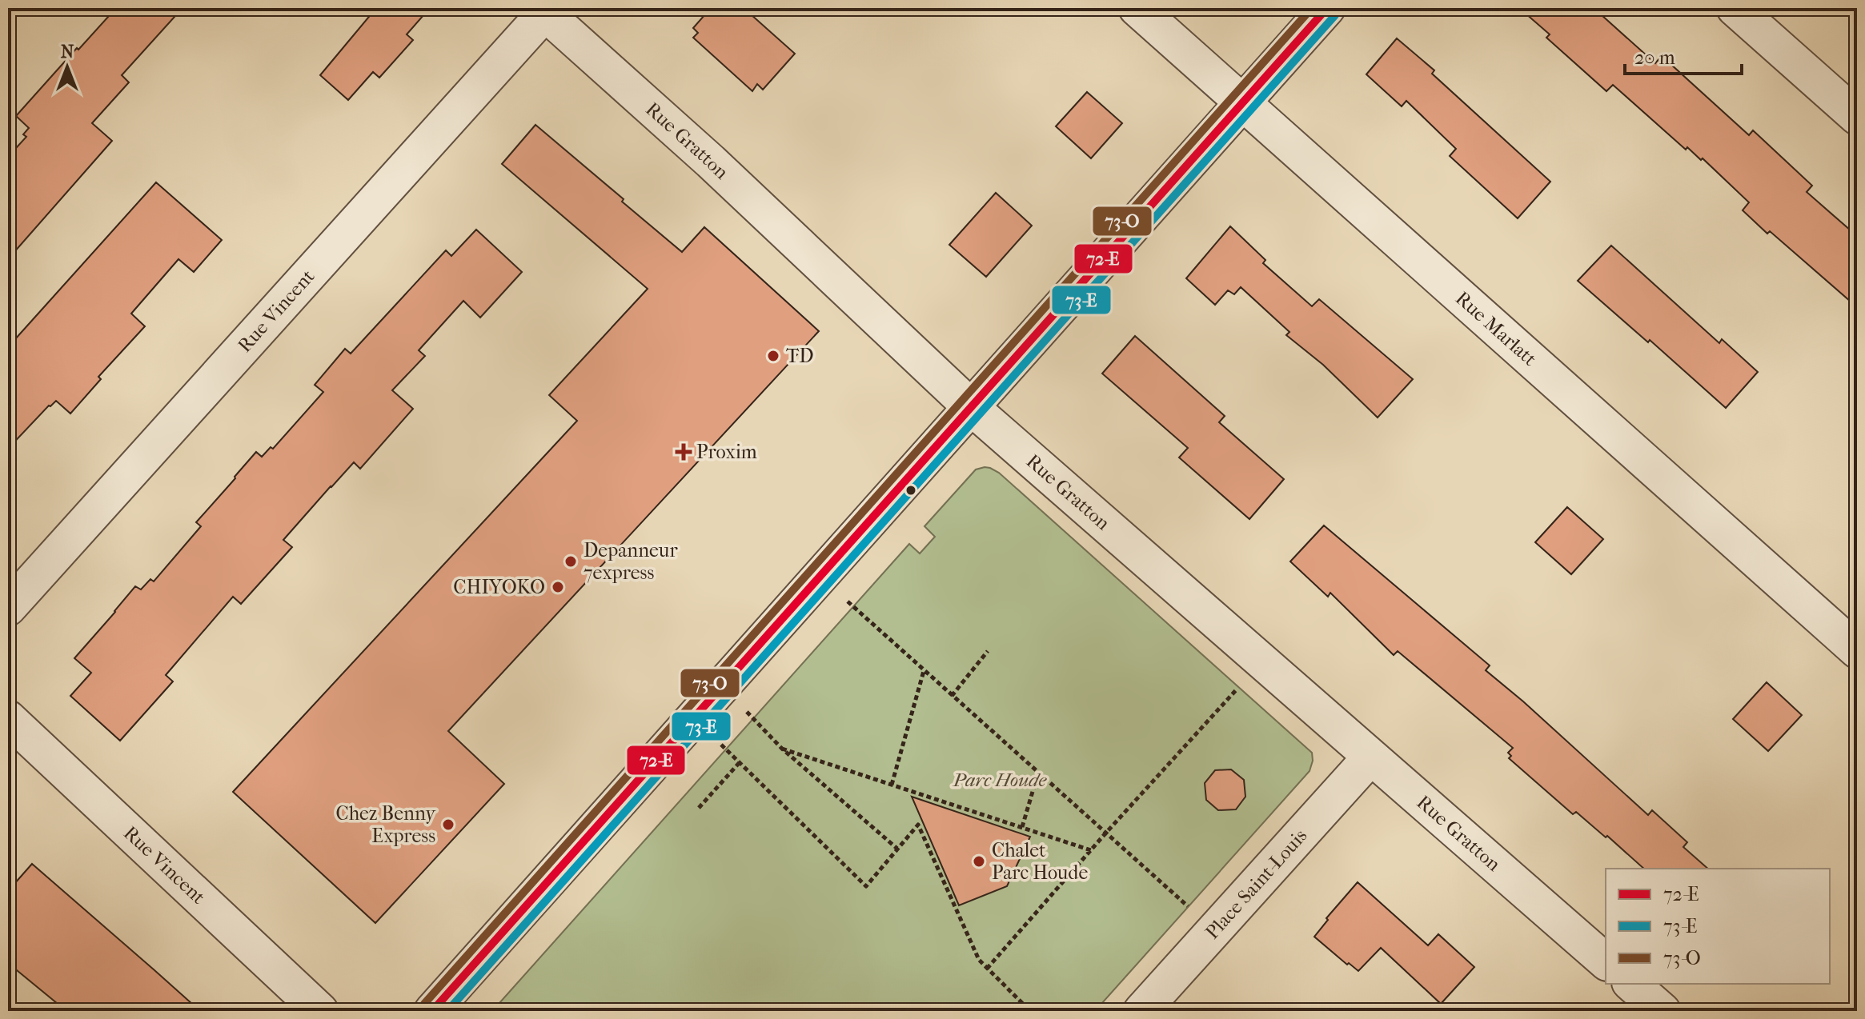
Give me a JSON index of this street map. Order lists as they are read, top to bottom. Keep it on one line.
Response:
{"streets":{"street":["Rue Gratton","Rue Vincent","Rue Marlatt","Place Saint-Louis"]},"crossings":[["Rue Gratton","Rue Vincent"],["Rue Gratton","Place Saint-Louis"]],"parks":["Parc Houde"],"places":{"other":["TD","Depanneur 7express","CHIYOKO","Chez Benny Express","Chalet Parc Houde"],"health":["Proxim"]},"lines":["transit line 72-E","transit line 73-O","transit line 73-E"],"legend":["72-E","73-E","73-O"],"scale_bar":"20 m","north":"top"}
